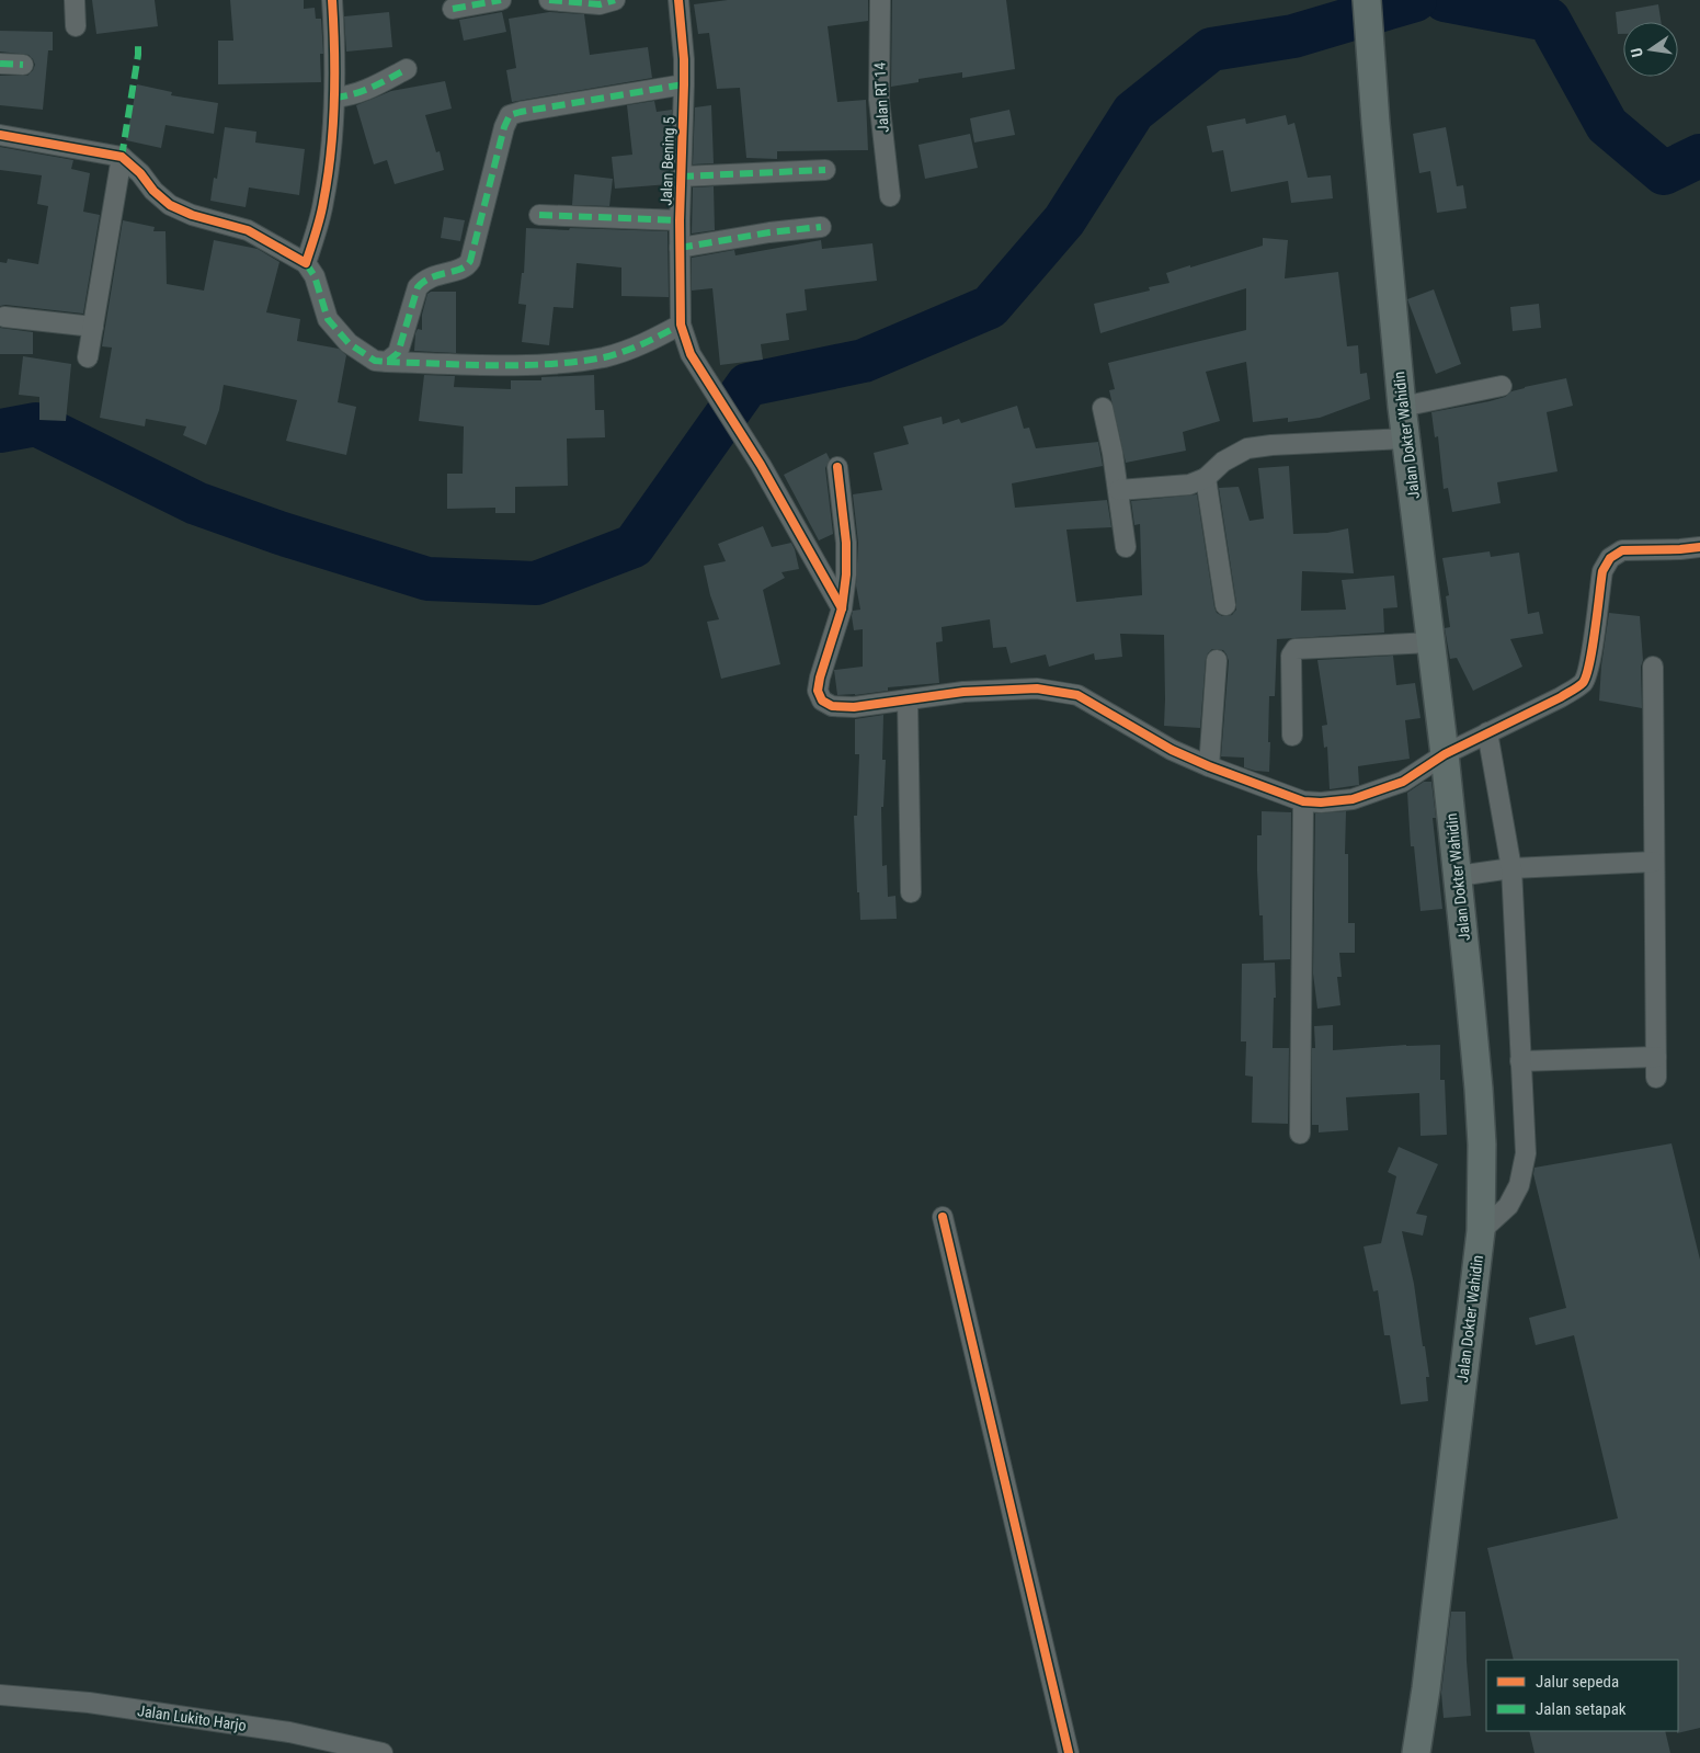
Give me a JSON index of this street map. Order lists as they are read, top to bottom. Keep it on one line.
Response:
{"streets":{"main road":["Jalan Dokter Wahidin"],"street":["Jalan RT 14","Jalan Bening 5","Jalan Lukito Harjo"]},"legend":["Jalur sepeda","Jalan setapak"],"north":"left"}
